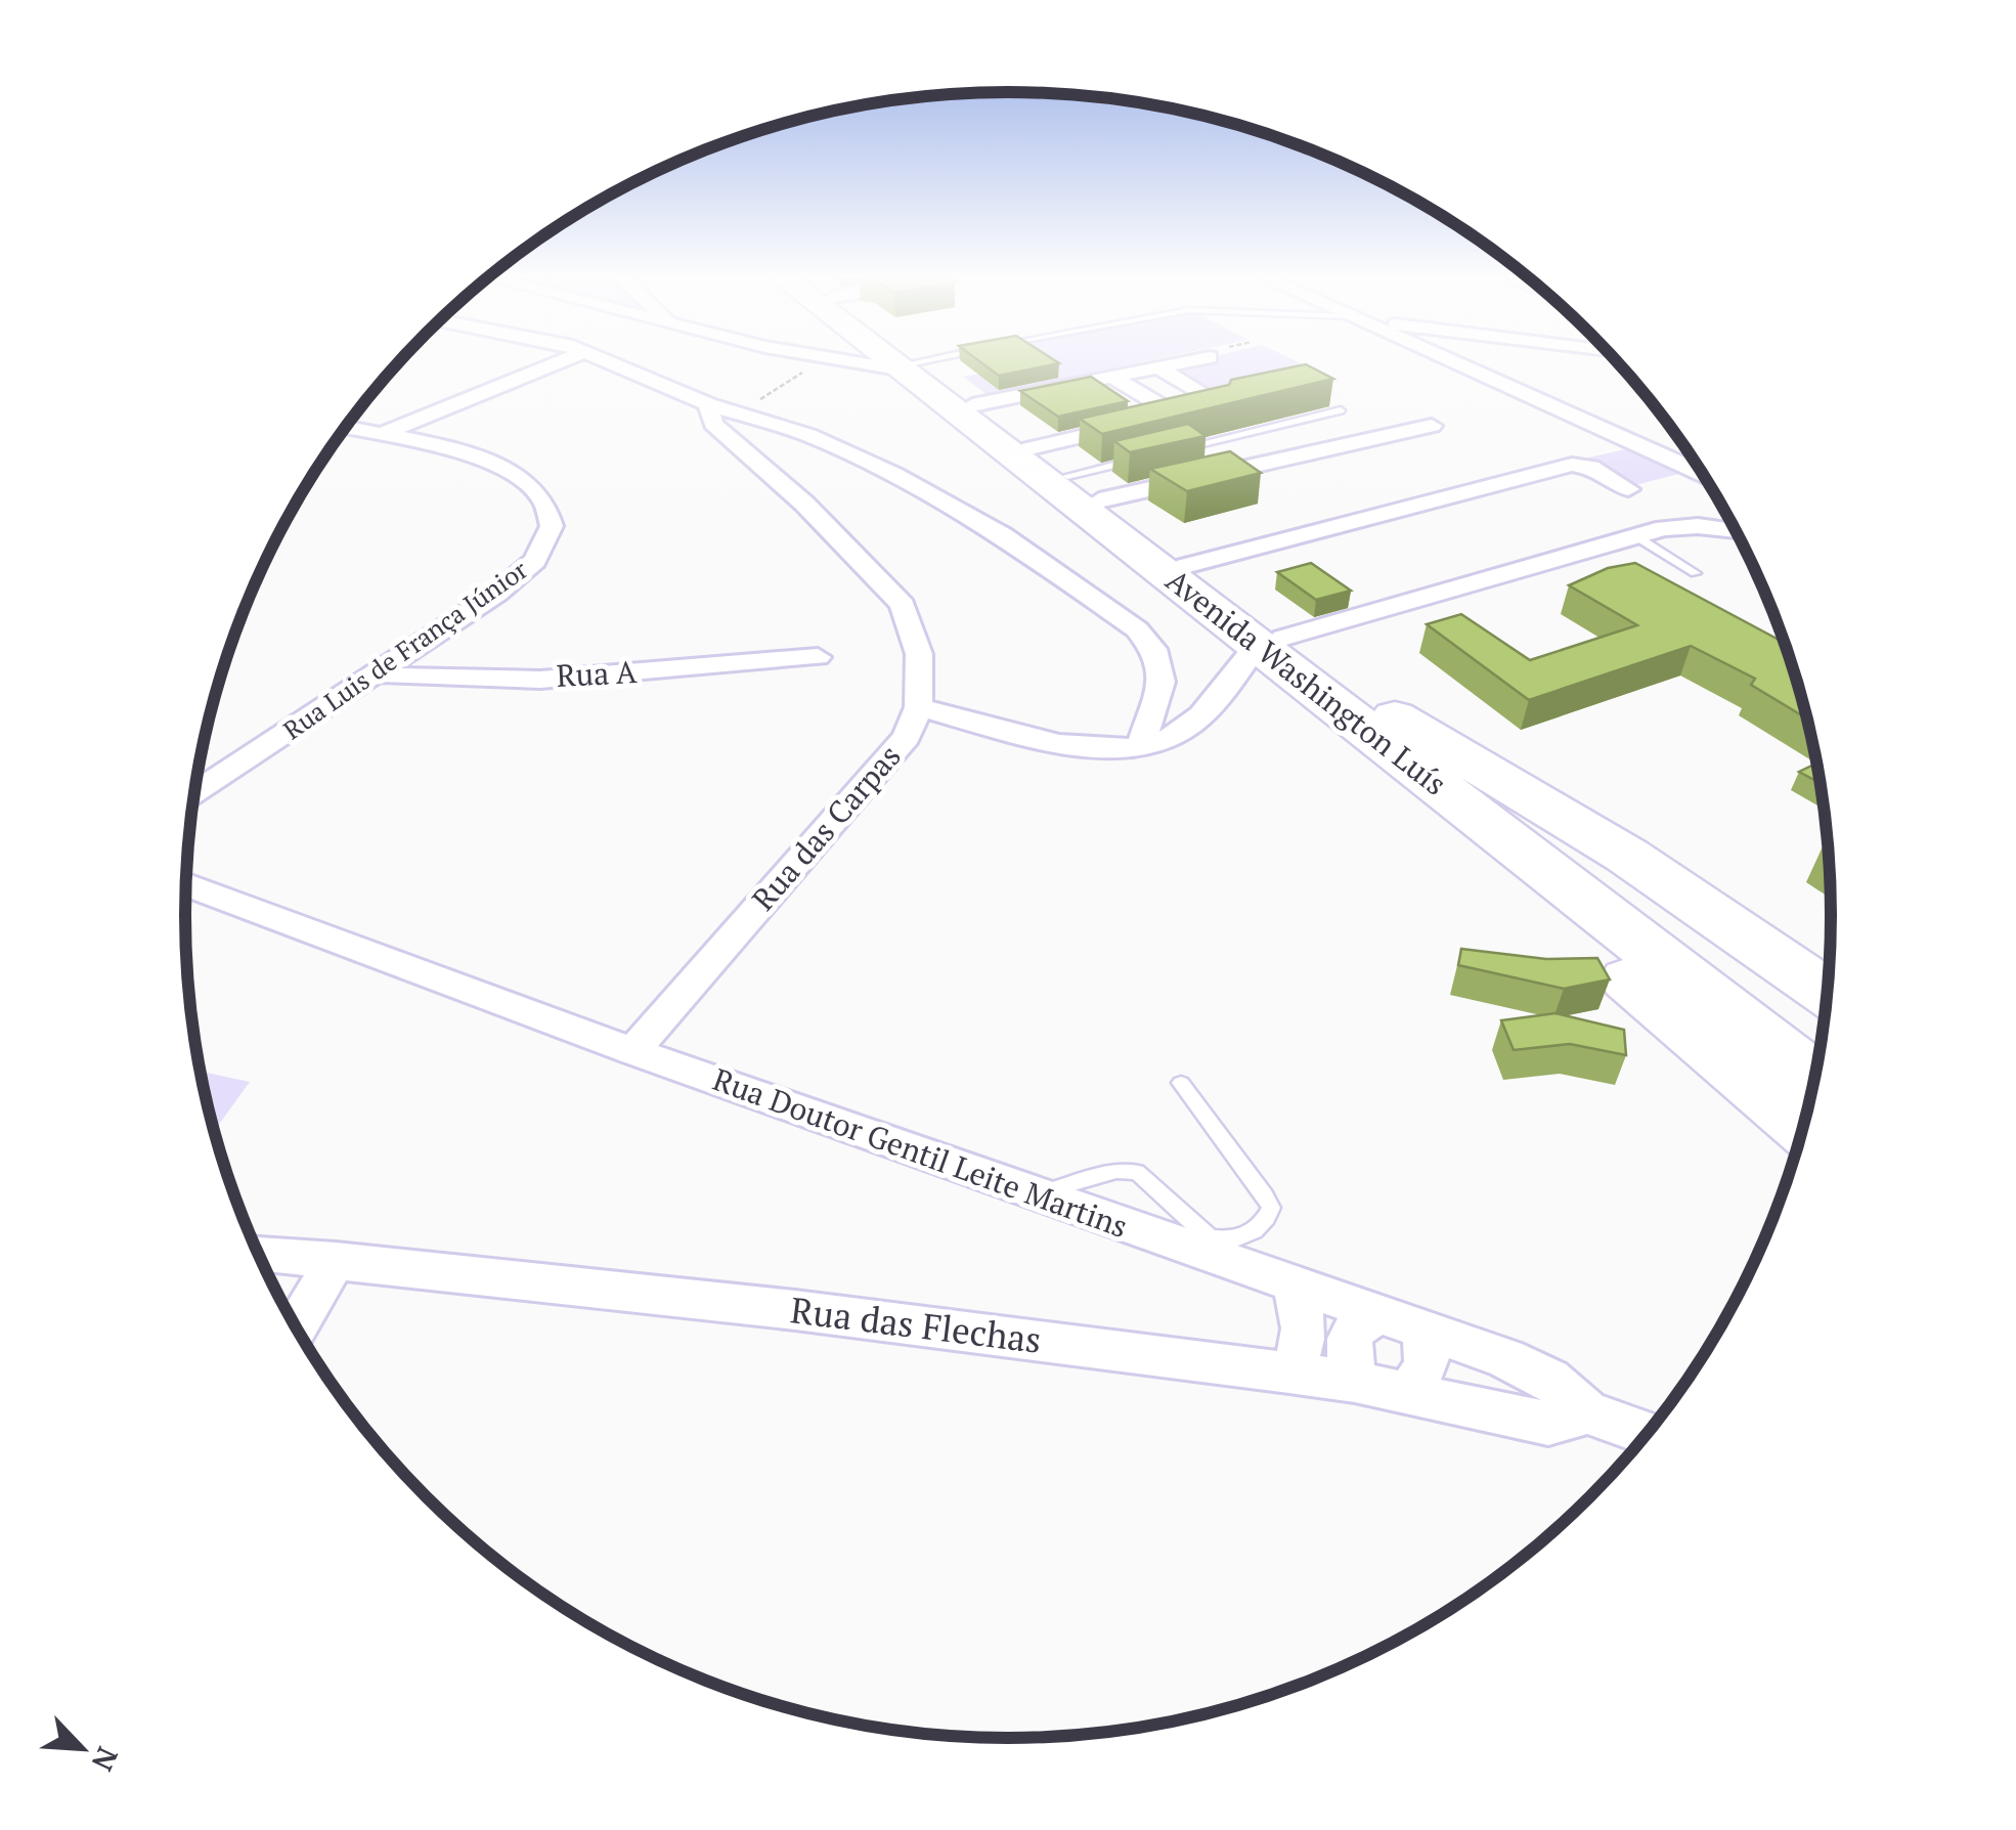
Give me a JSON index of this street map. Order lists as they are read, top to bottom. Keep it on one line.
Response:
{"streets":{"highway":["Avenida Washington Luís"],"street":["Rua Luis de França Júnior","Rua A","Rua das Carpas","Rua Doutor Gentil Leite Martins","Rua das Flechas"]},"crossings":[["Rua Luis de França Júnior","Rua A"],["Rua das Carpas","Rua Doutor Gentil Leite Martins"],["Rua Doutor Gentil Leite Martins","Rua das Flechas"]],"north":"bottom right"}
